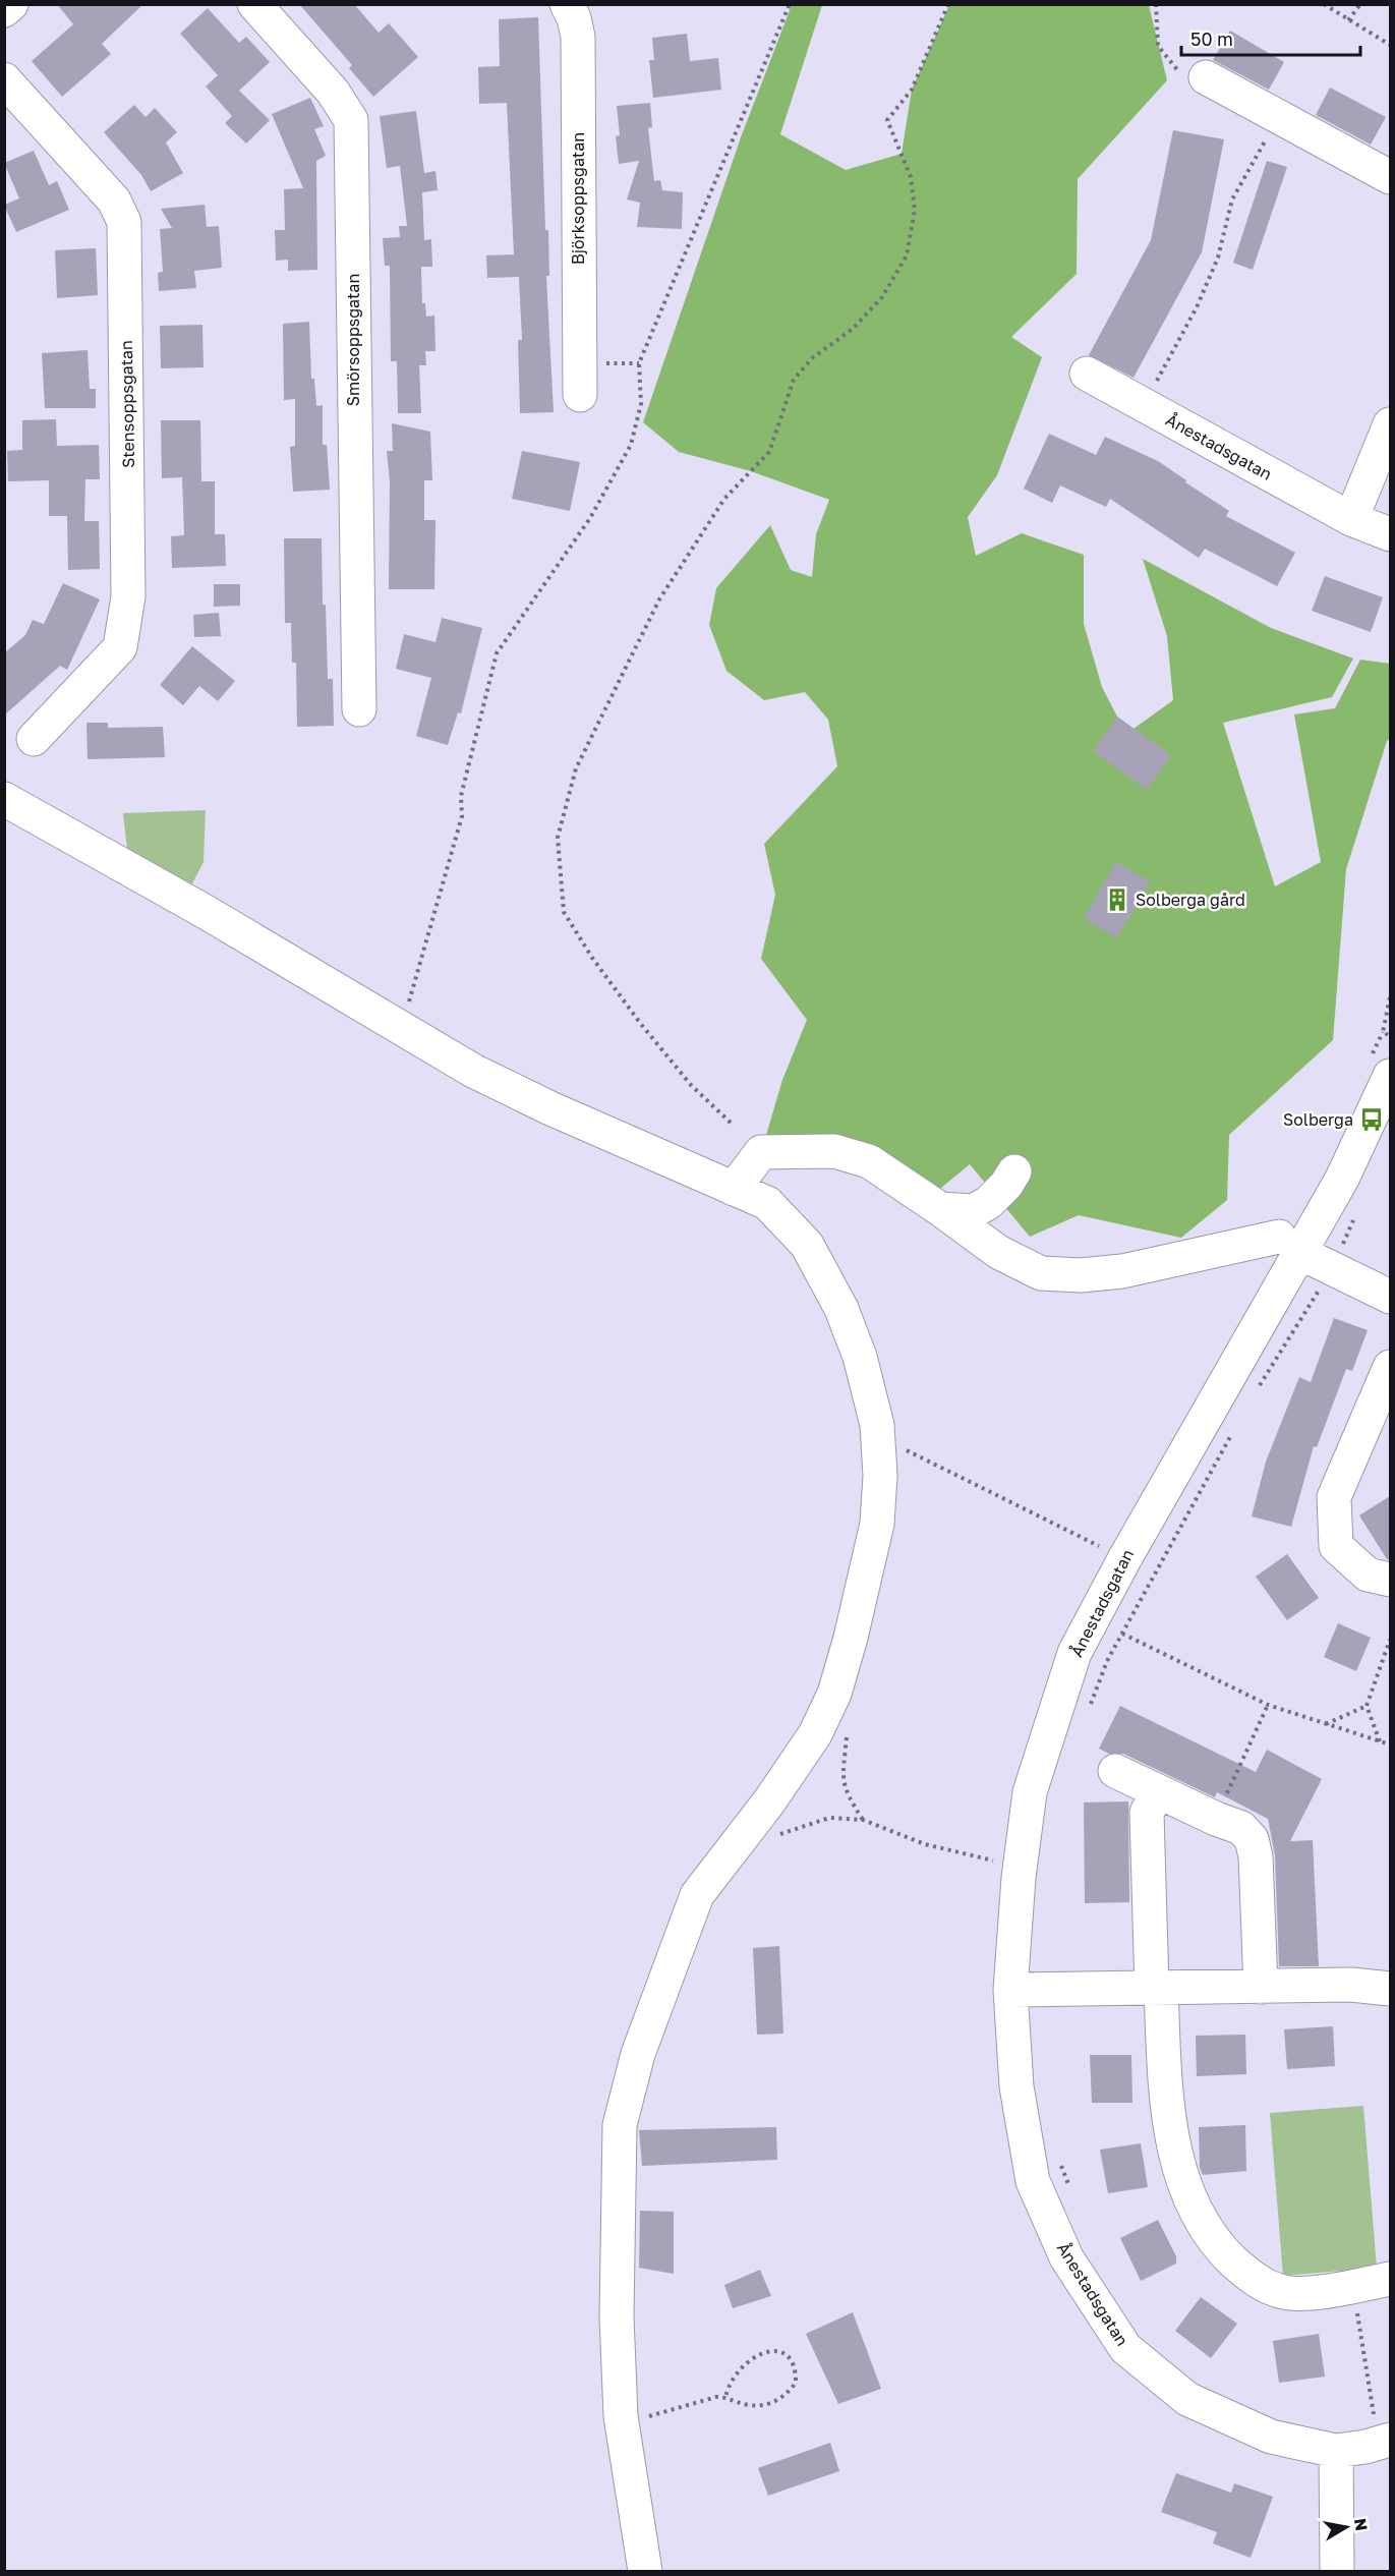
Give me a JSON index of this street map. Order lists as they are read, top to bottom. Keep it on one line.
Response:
{"streets":{"street":["Björksoppsgatan","Smörsoppsgatan","Stensoppsgatan","Ånestadsgatan"]},"places":{"building":["Solberga gård"],"bus stop":["Solberga"]},"scale_bar":"50 m","north":"right"}
